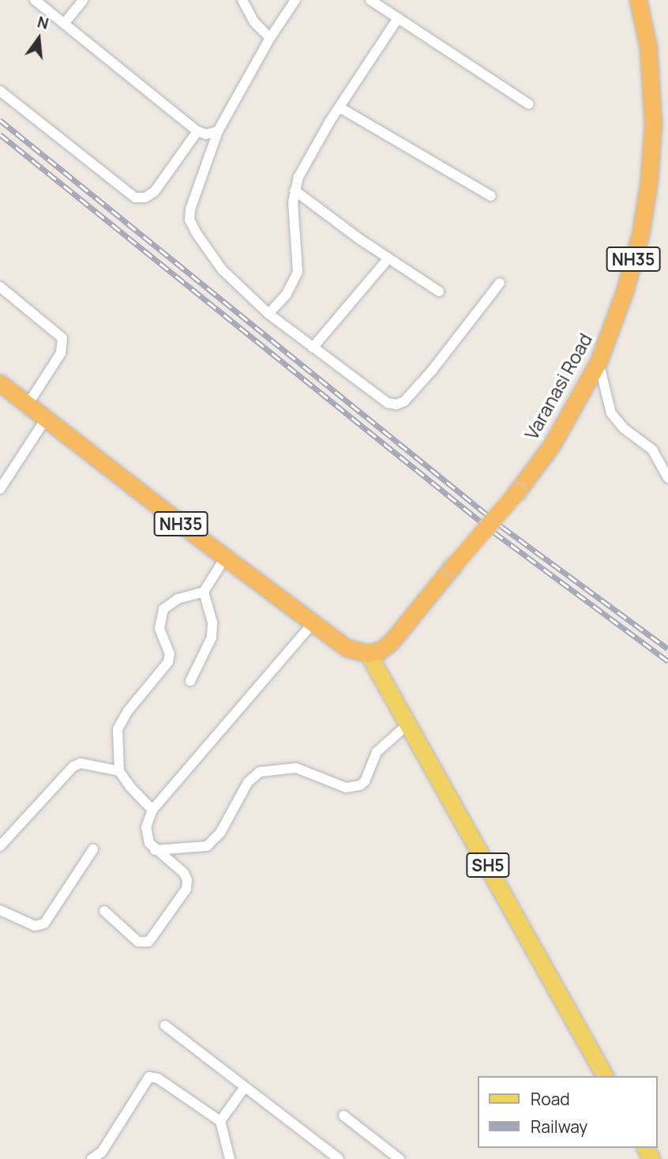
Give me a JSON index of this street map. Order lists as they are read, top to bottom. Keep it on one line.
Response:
{"streets":{"highway":["NH35","Varanasi Road"],"main road":["SH5"]},"crossings":[["NH35","Varanasi Road"],["NH35","SH5"],["Varanasi Road","SH5"]],"legend":["Road","Railway"],"north":"top"}
